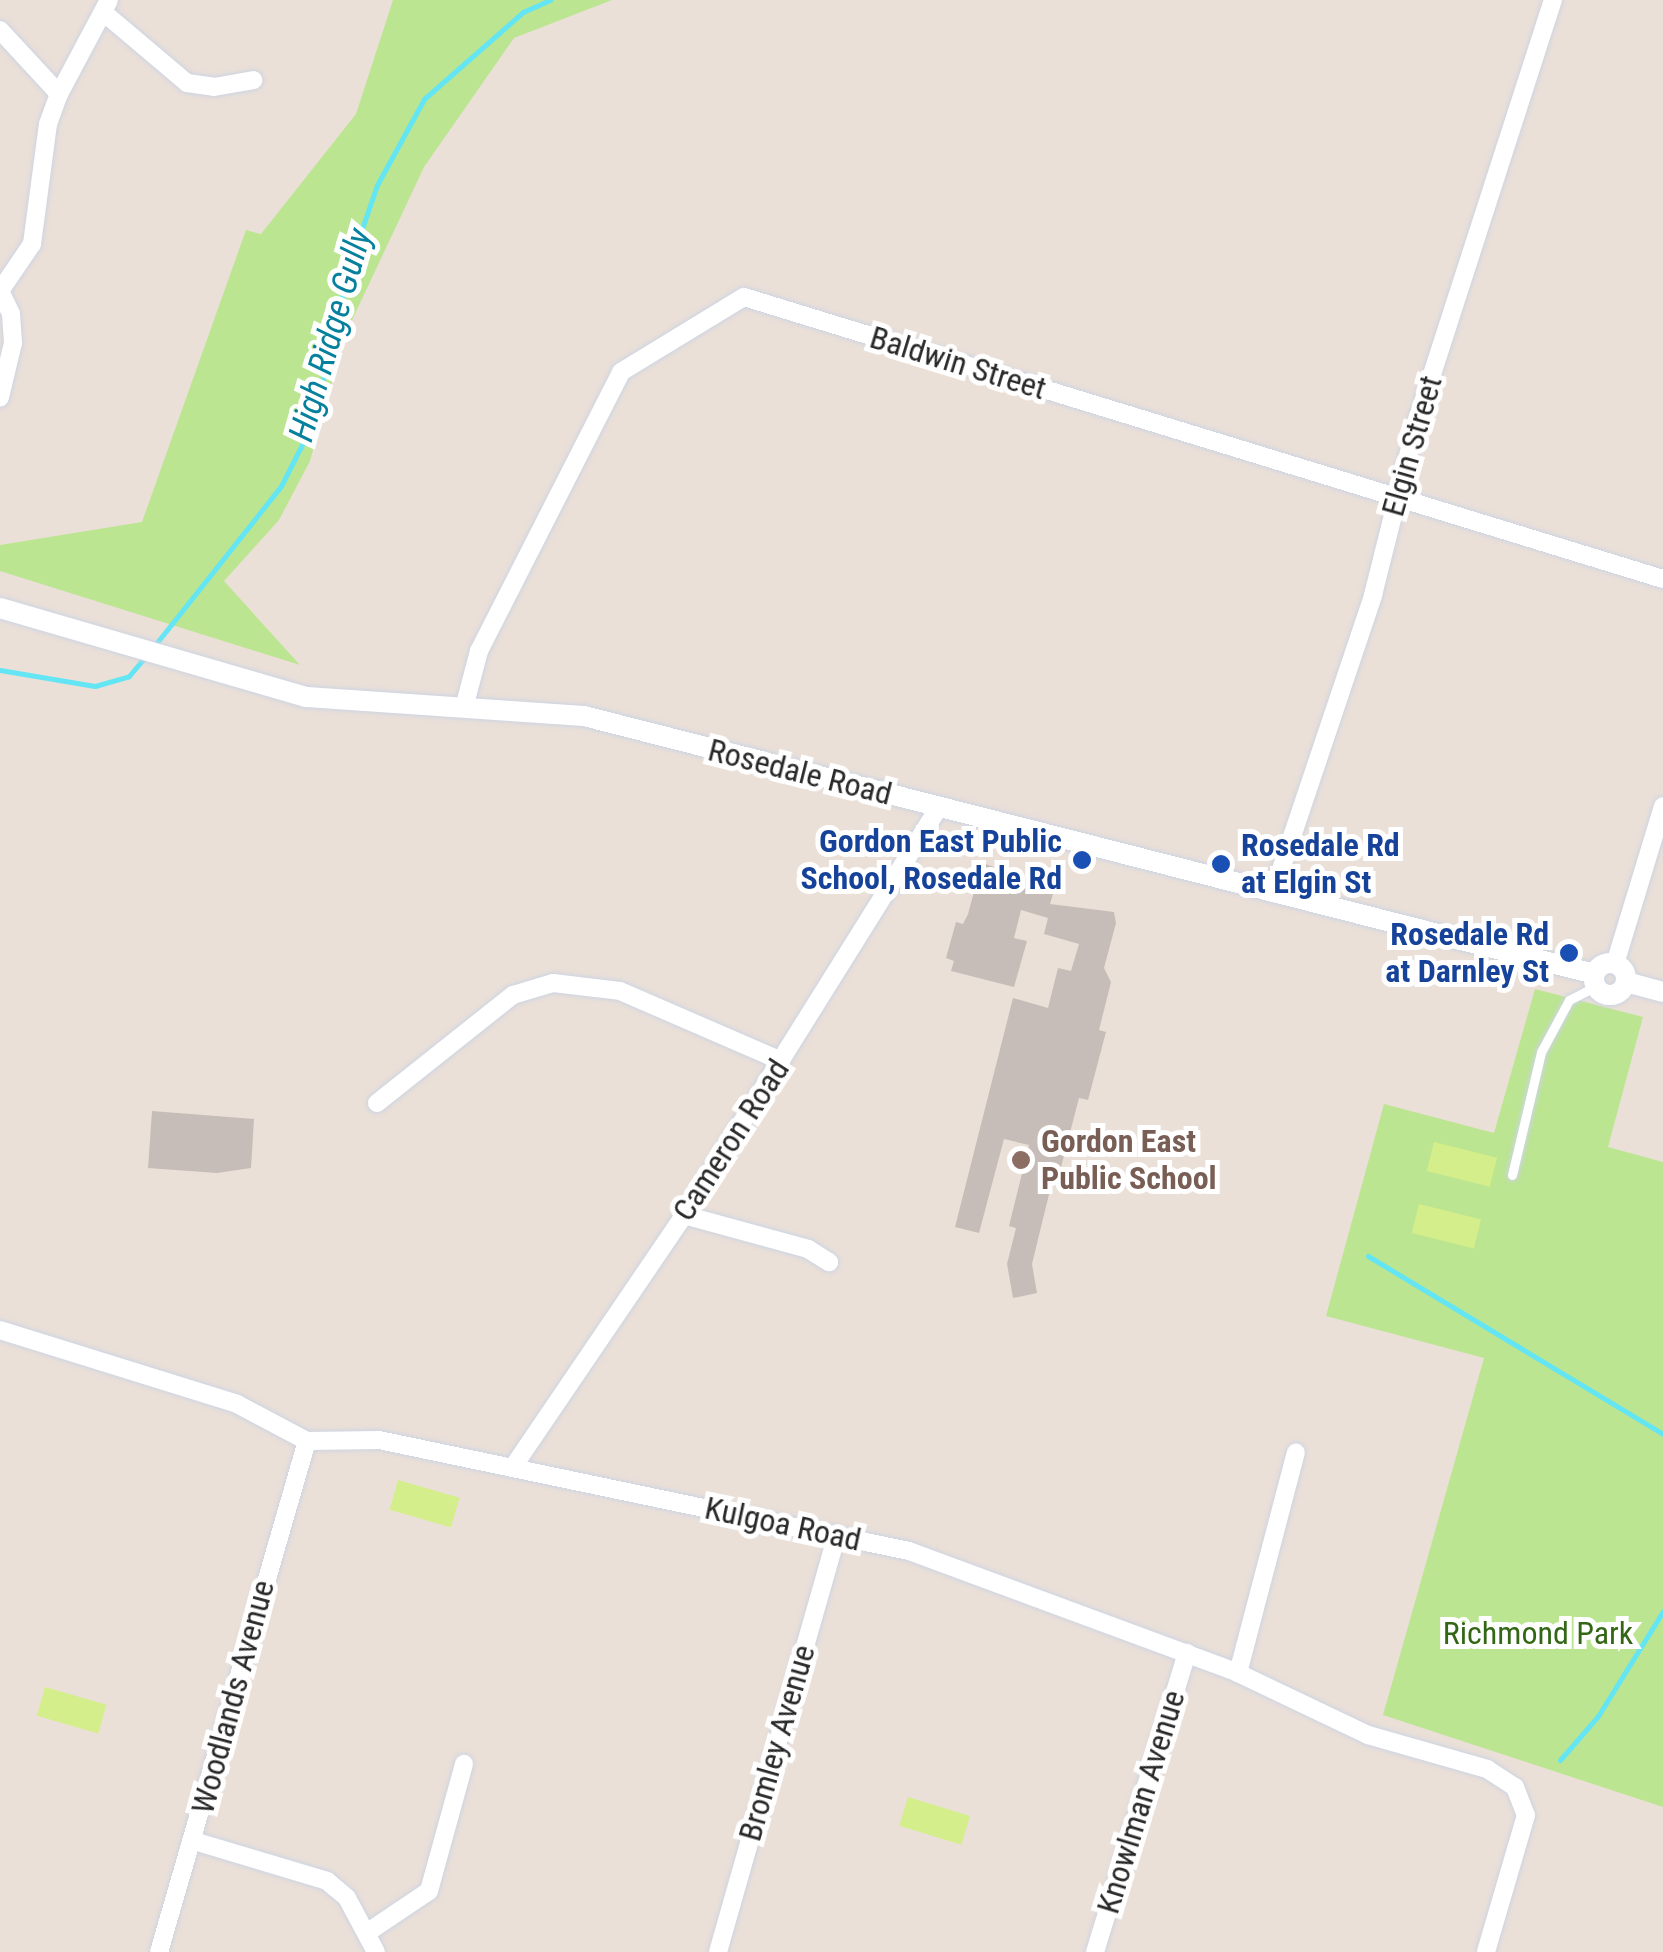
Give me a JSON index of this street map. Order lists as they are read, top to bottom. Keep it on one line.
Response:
{"streets":{"street":["Baldwin Street","Elgin Street","Rosedale Road","Cameron Road","Kulgoa Road","Woodlands Avenue","Bromley Avenue","Knowlman Avenue"]},"crossings":[["Baldwin Street","Elgin Street"],["Baldwin Street","Rosedale Road"],["Elgin Street","Rosedale Road"],["Rosedale Road","Cameron Road"],["Cameron Road","Kulgoa Road"],["Kulgoa Road","Woodlands Avenue"],["Kulgoa Road","Bromley Avenue"],["Kulgoa Road","Knowlman Avenue"]],"water":["High Ridge Gully"],"parks":["Richmond Park"],"places":["Gordon East Public School, Rosedale Rd","Rosedale Rd at Elgin St","Rosedale Rd at Darnley St","Gordon East Public School"]}
